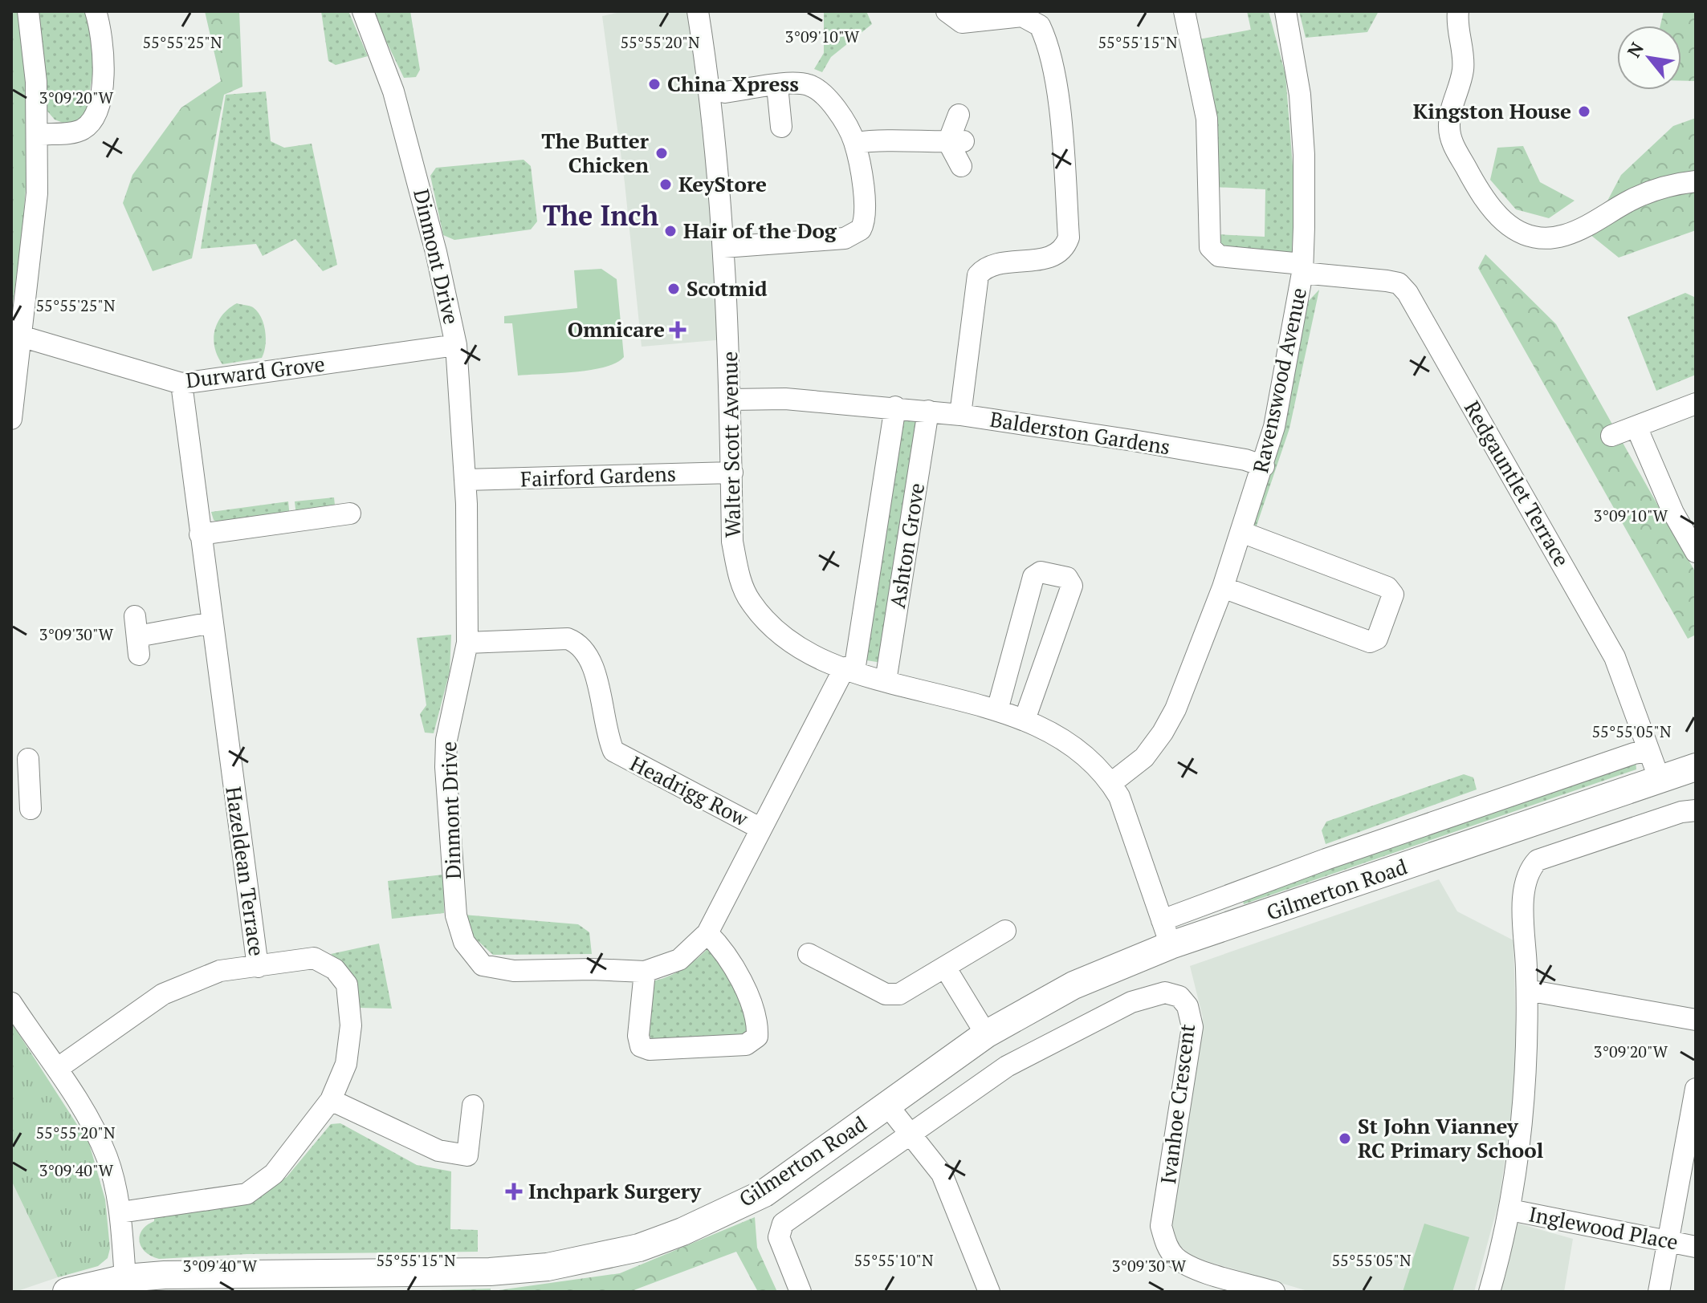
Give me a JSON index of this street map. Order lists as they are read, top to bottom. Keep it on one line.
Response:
{"streets":{"main road":["Gilmerton Road"],"street":["Dinmont Drive","Durward Grove","Ravenswood Avenue","Balderston Gardens","Walter Scott Avenue","Fairford Gardens","Redgauntlet Terrace","Ashton Grove","Headrigg Row","Hazeldean Terrace","Ivanhoe Crescent","Inglewood Place"]},"crossings":[["Dinmont Drive","Durward Grove"],["Dinmont Drive","Walter Scott Avenue"],["Dinmont Drive","Fairford Gardens"],["Dinmont Drive","Ashton Grove"],["Dinmont Drive","Headrigg Row"],["Durward Grove","Hazeldean Terrace"],["Ravenswood Avenue","Balderston Gardens"],["Ravenswood Avenue","Walter Scott Avenue"],["Ravenswood Avenue","Redgauntlet Terrace"],["Balderston Gardens","Walter Scott Avenue"],["Balderston Gardens","Ashton Grove"],["Walter Scott Avenue","Fairford Gardens"],["Walter Scott Avenue","Ashton Grove"],["Walter Scott Avenue","Gilmerton Road"],["Redgauntlet Terrace","Gilmerton Road"]],"districts":["The Inch"],"places":{"other":["China Xpress","Kingston House","The Butter Chicken","KeyStore","Hair of the Dog","Scotmid","St John Vianney RC Primary School"],"health":["Omnicare","Inchpark Surgery"]},"north":"top left","coordinates":["3°09'10\"W","55°55'25\"N","55°55'20\"N","55°55'15\"N","3°09'20\"W","3°09'30\"W","55°55'05\"N","3°09'40\"W","55°55'10\"N"]}
